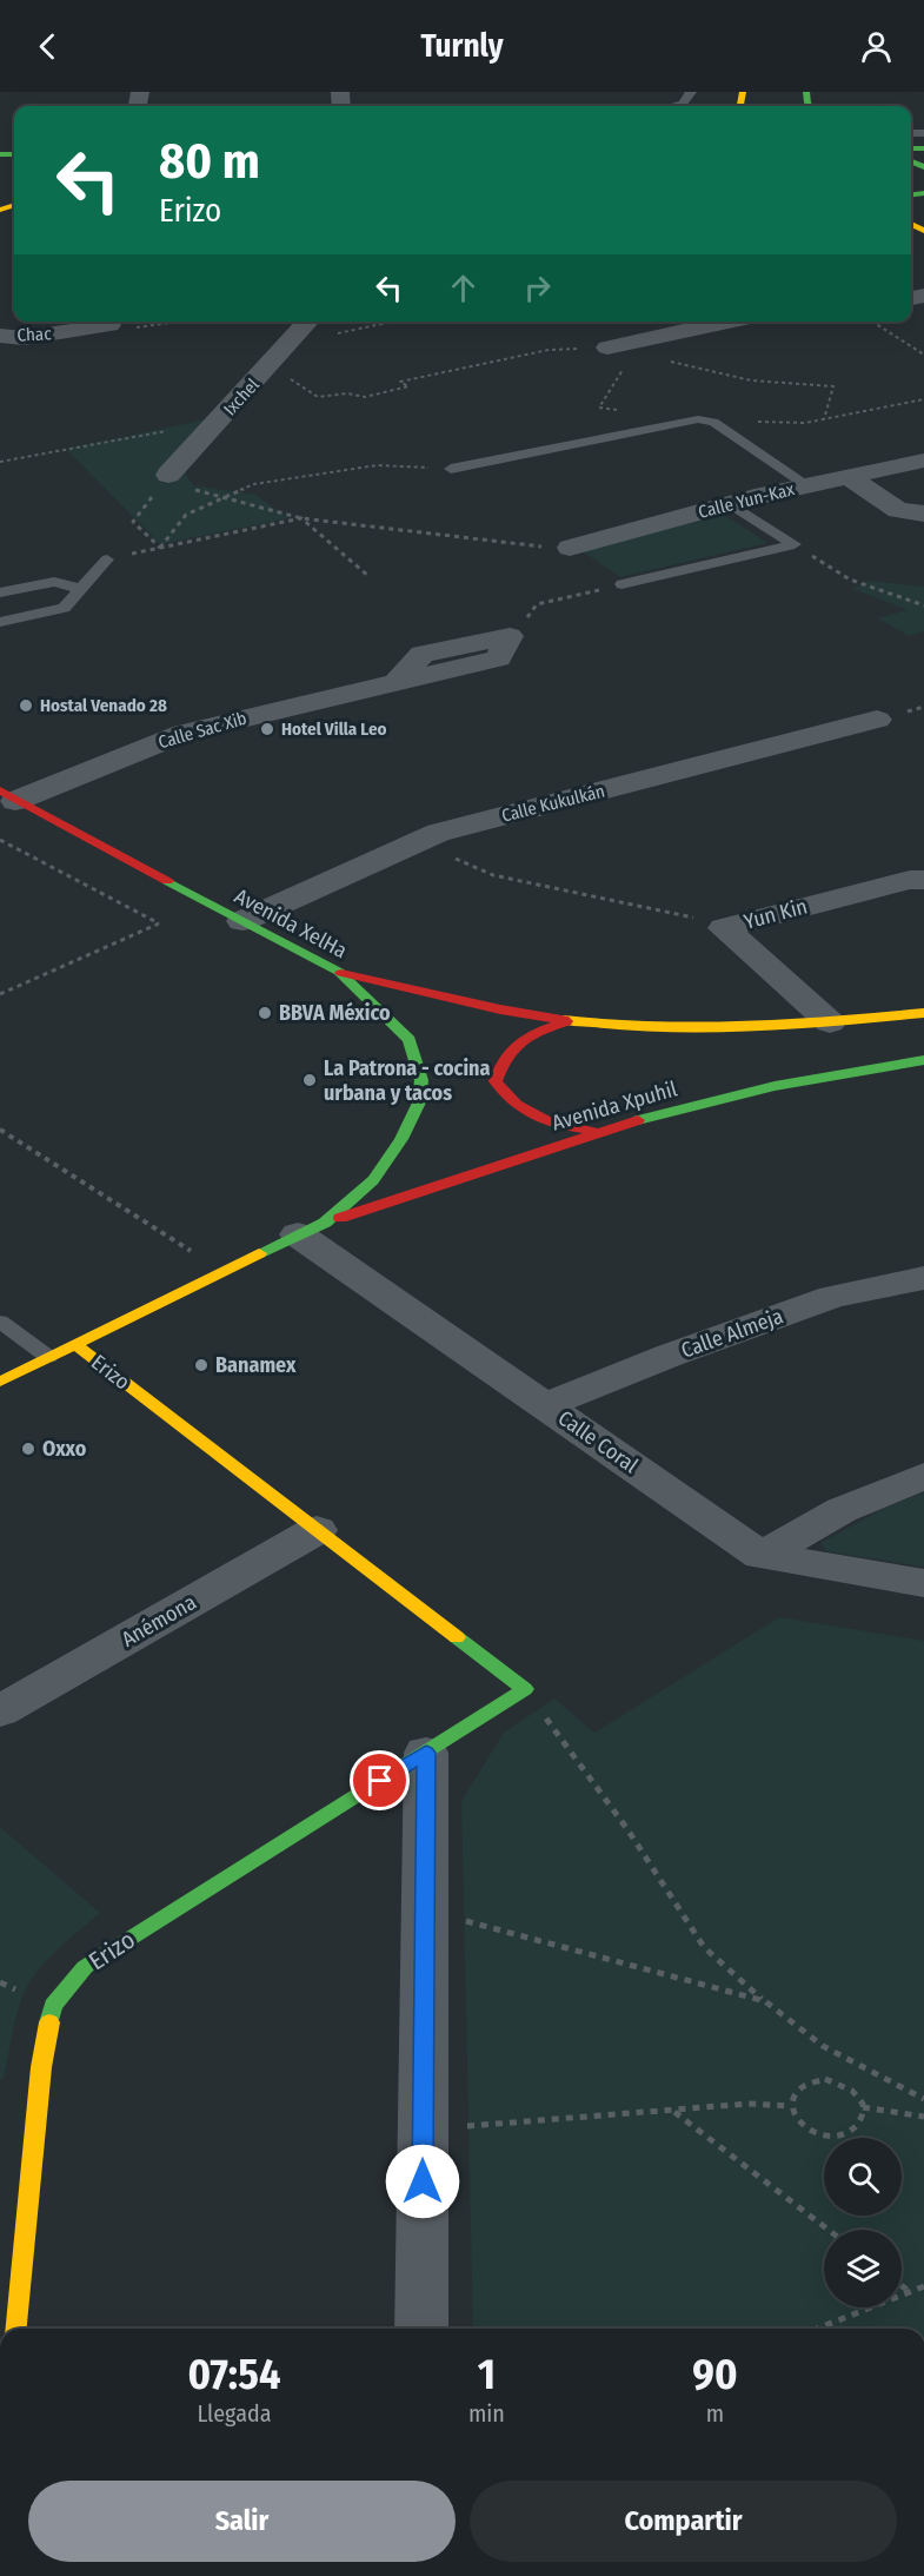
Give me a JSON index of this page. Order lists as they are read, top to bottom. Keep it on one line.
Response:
{"streets":{"street":["Chac","Ixchel","Calle Yun-Kax","Calle Sac Xib","Calle Kukulkán","Yun Kin","Avenida XelHa","Avenida Xpuhil","Calle Almeja","Erizo","Calle Coral","Anémona"]},"crossings":[["Calle Sac Xib","Avenida XelHa"],["Calle Kukulkán","Avenida XelHa"],["Avenida XelHa","Avenida Xpuhil"],["Avenida XelHa","Erizo"],["Avenida XelHa","Calle Coral"],["Avenida Xpuhil","Calle Coral"],["Calle Almeja","Calle Coral"],["Erizo","Anémona"]],"places":["Hostal Venado 28","Hotel Villa Leo","BBVA México","La Patrona - cocina urbana y tacos","Banamex","Oxxo"],"page":{"header":"Turnly","turn":["80 m","Erizo"],"eta":["07:54","Llegada","1","min","90","m"],"buttons":["Salir","Compartir"]}}
